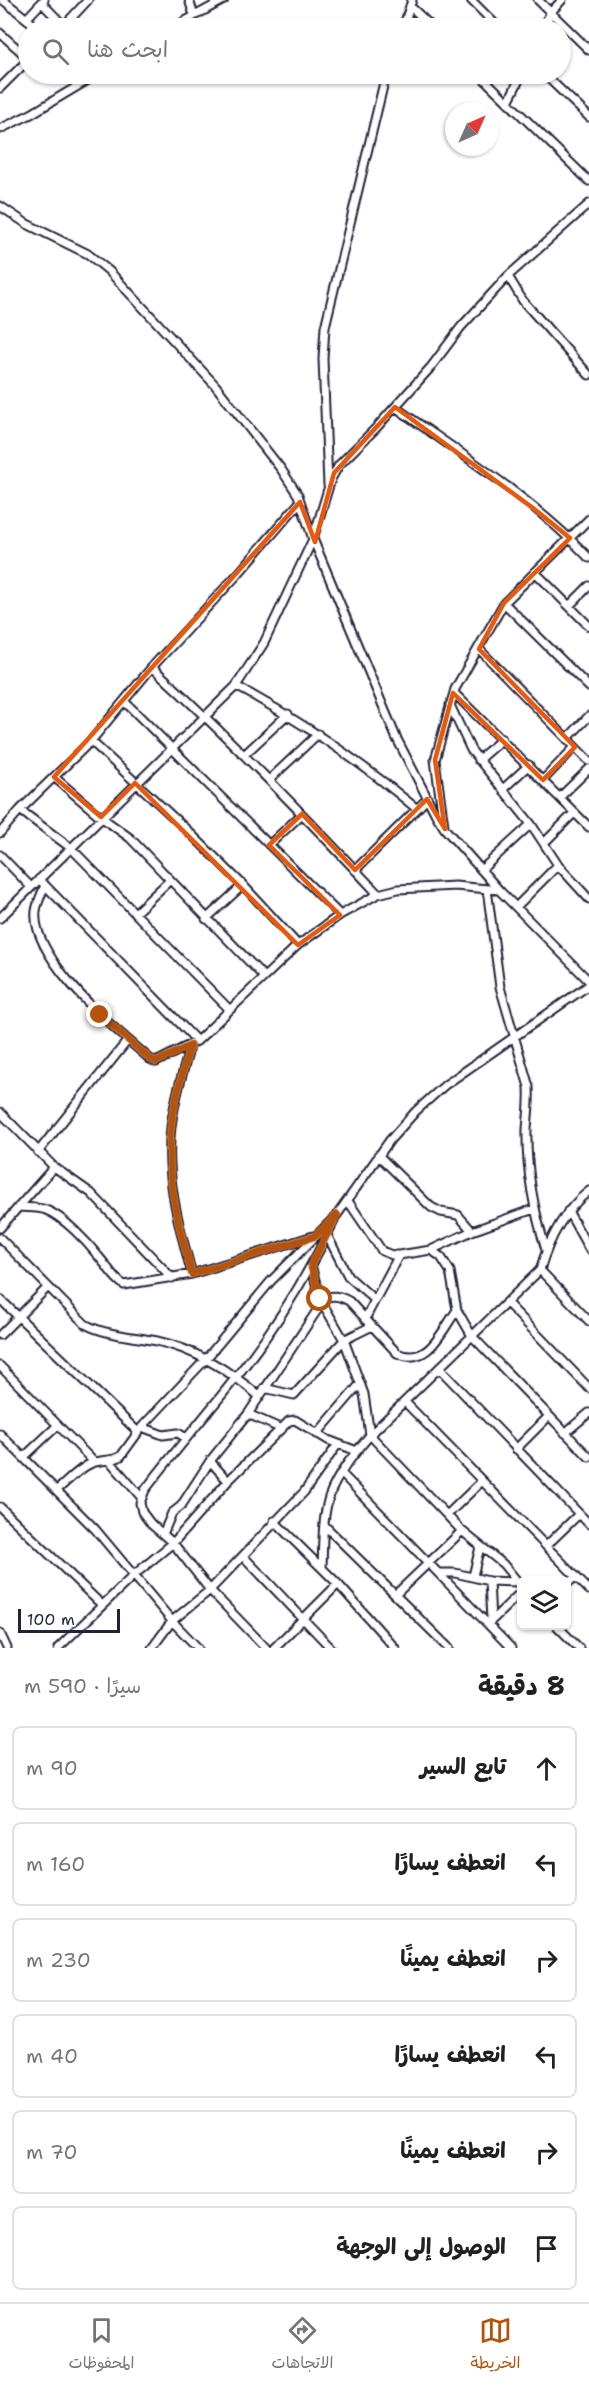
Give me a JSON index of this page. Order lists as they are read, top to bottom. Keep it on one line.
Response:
{"scale_bar":"100 m","north":"top right","page":{"search":"ابحث هنا","scale":"100 m","heading":["8 دقيقة","سيرًا · 590 m"],"list":[["تابع السير","90 m"],["انعطف يسارًا","160 m"],["انعطف يمينًا","230 m"],["انعطف يسارًا","40 m"],["انعطف يمينًا","70 m"],"الوصول إلى الوجهة"],"nav":["الخريطة","الاتجاهات","المحفوظات"]}}
